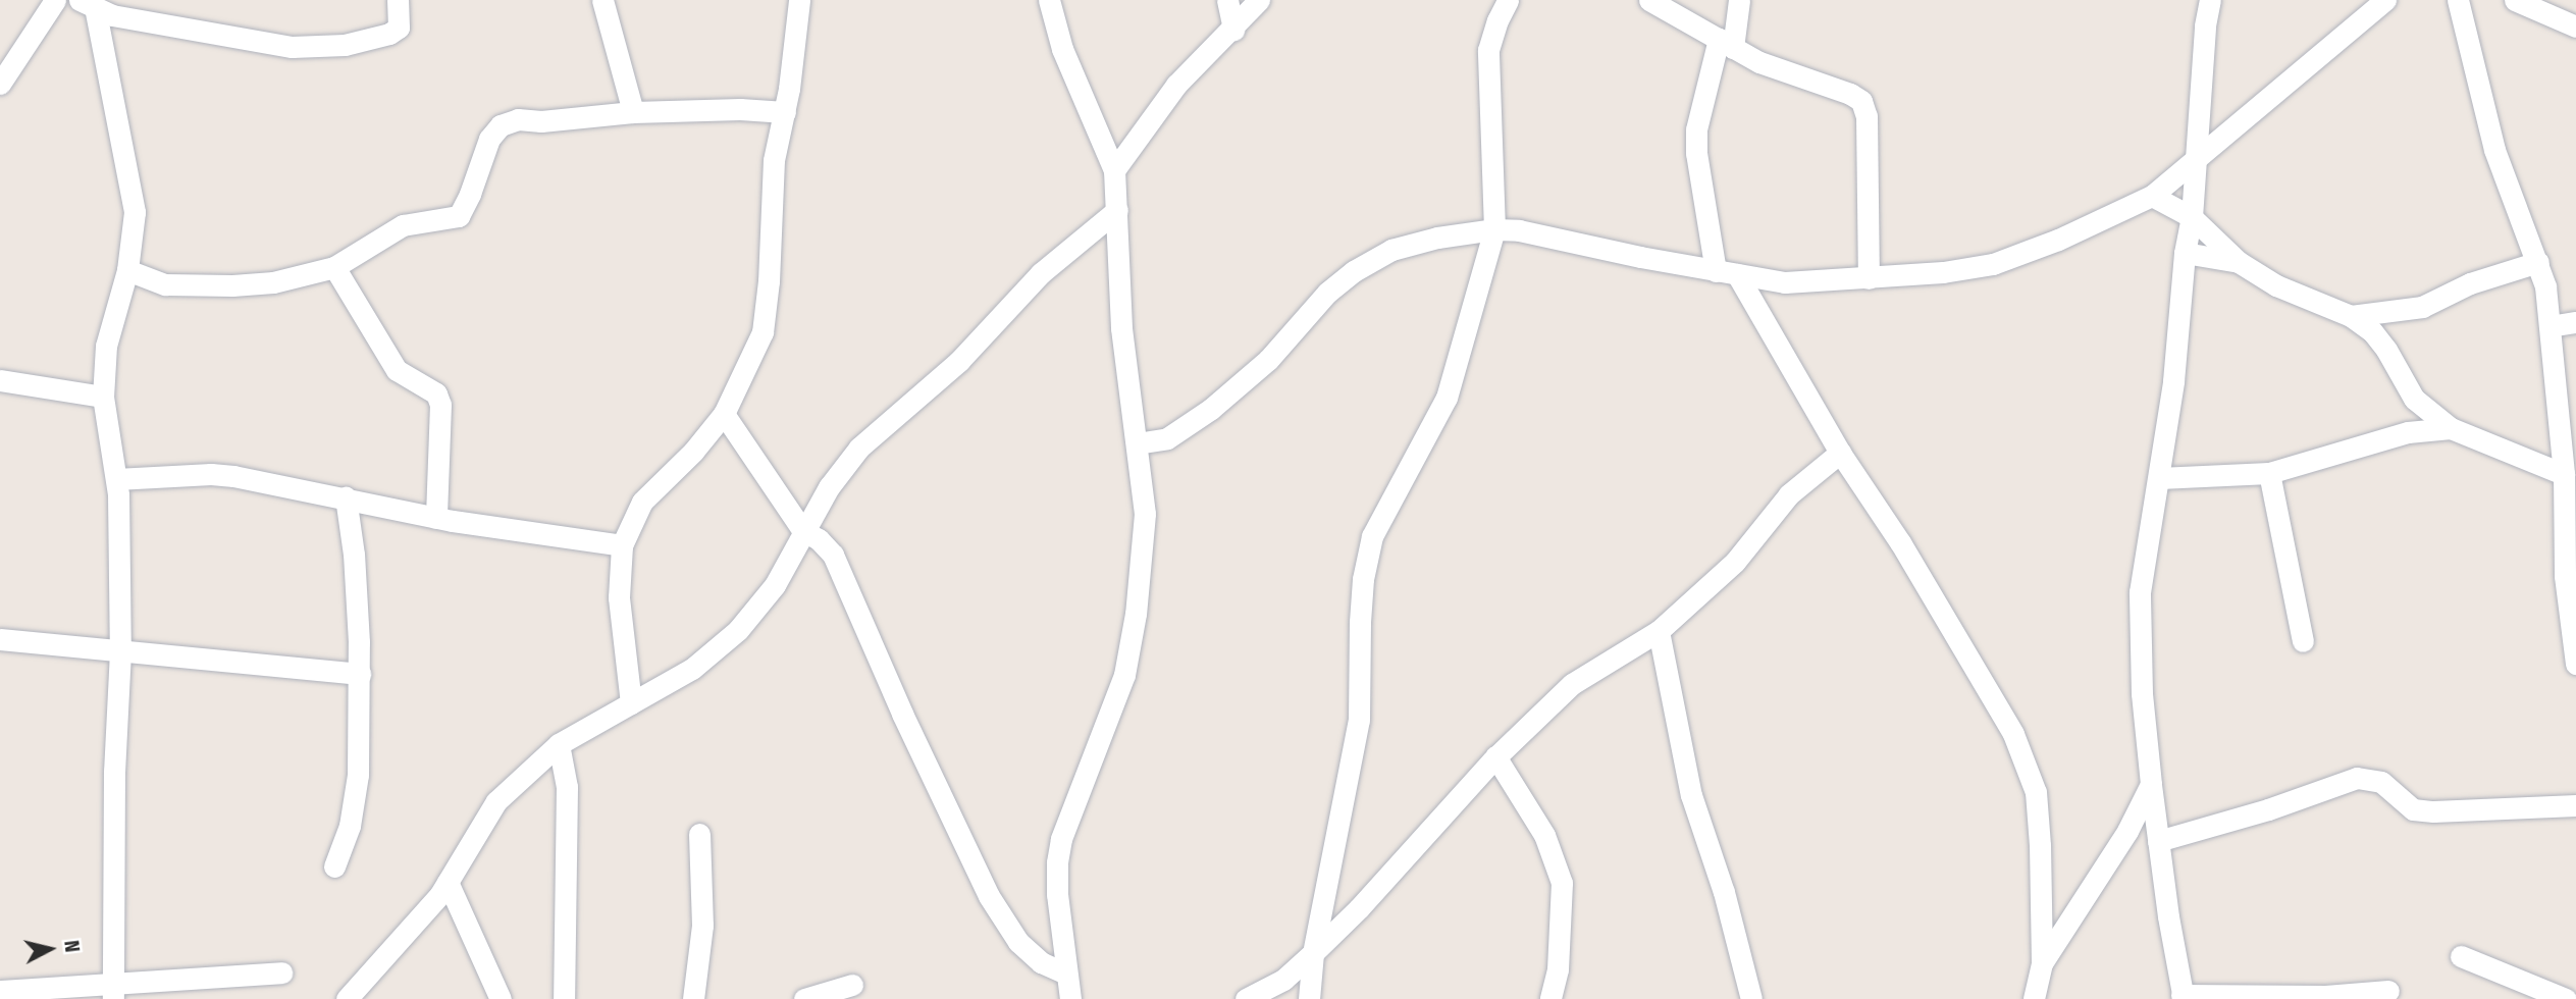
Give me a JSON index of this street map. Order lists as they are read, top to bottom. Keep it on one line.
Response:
{"north":"right"}
